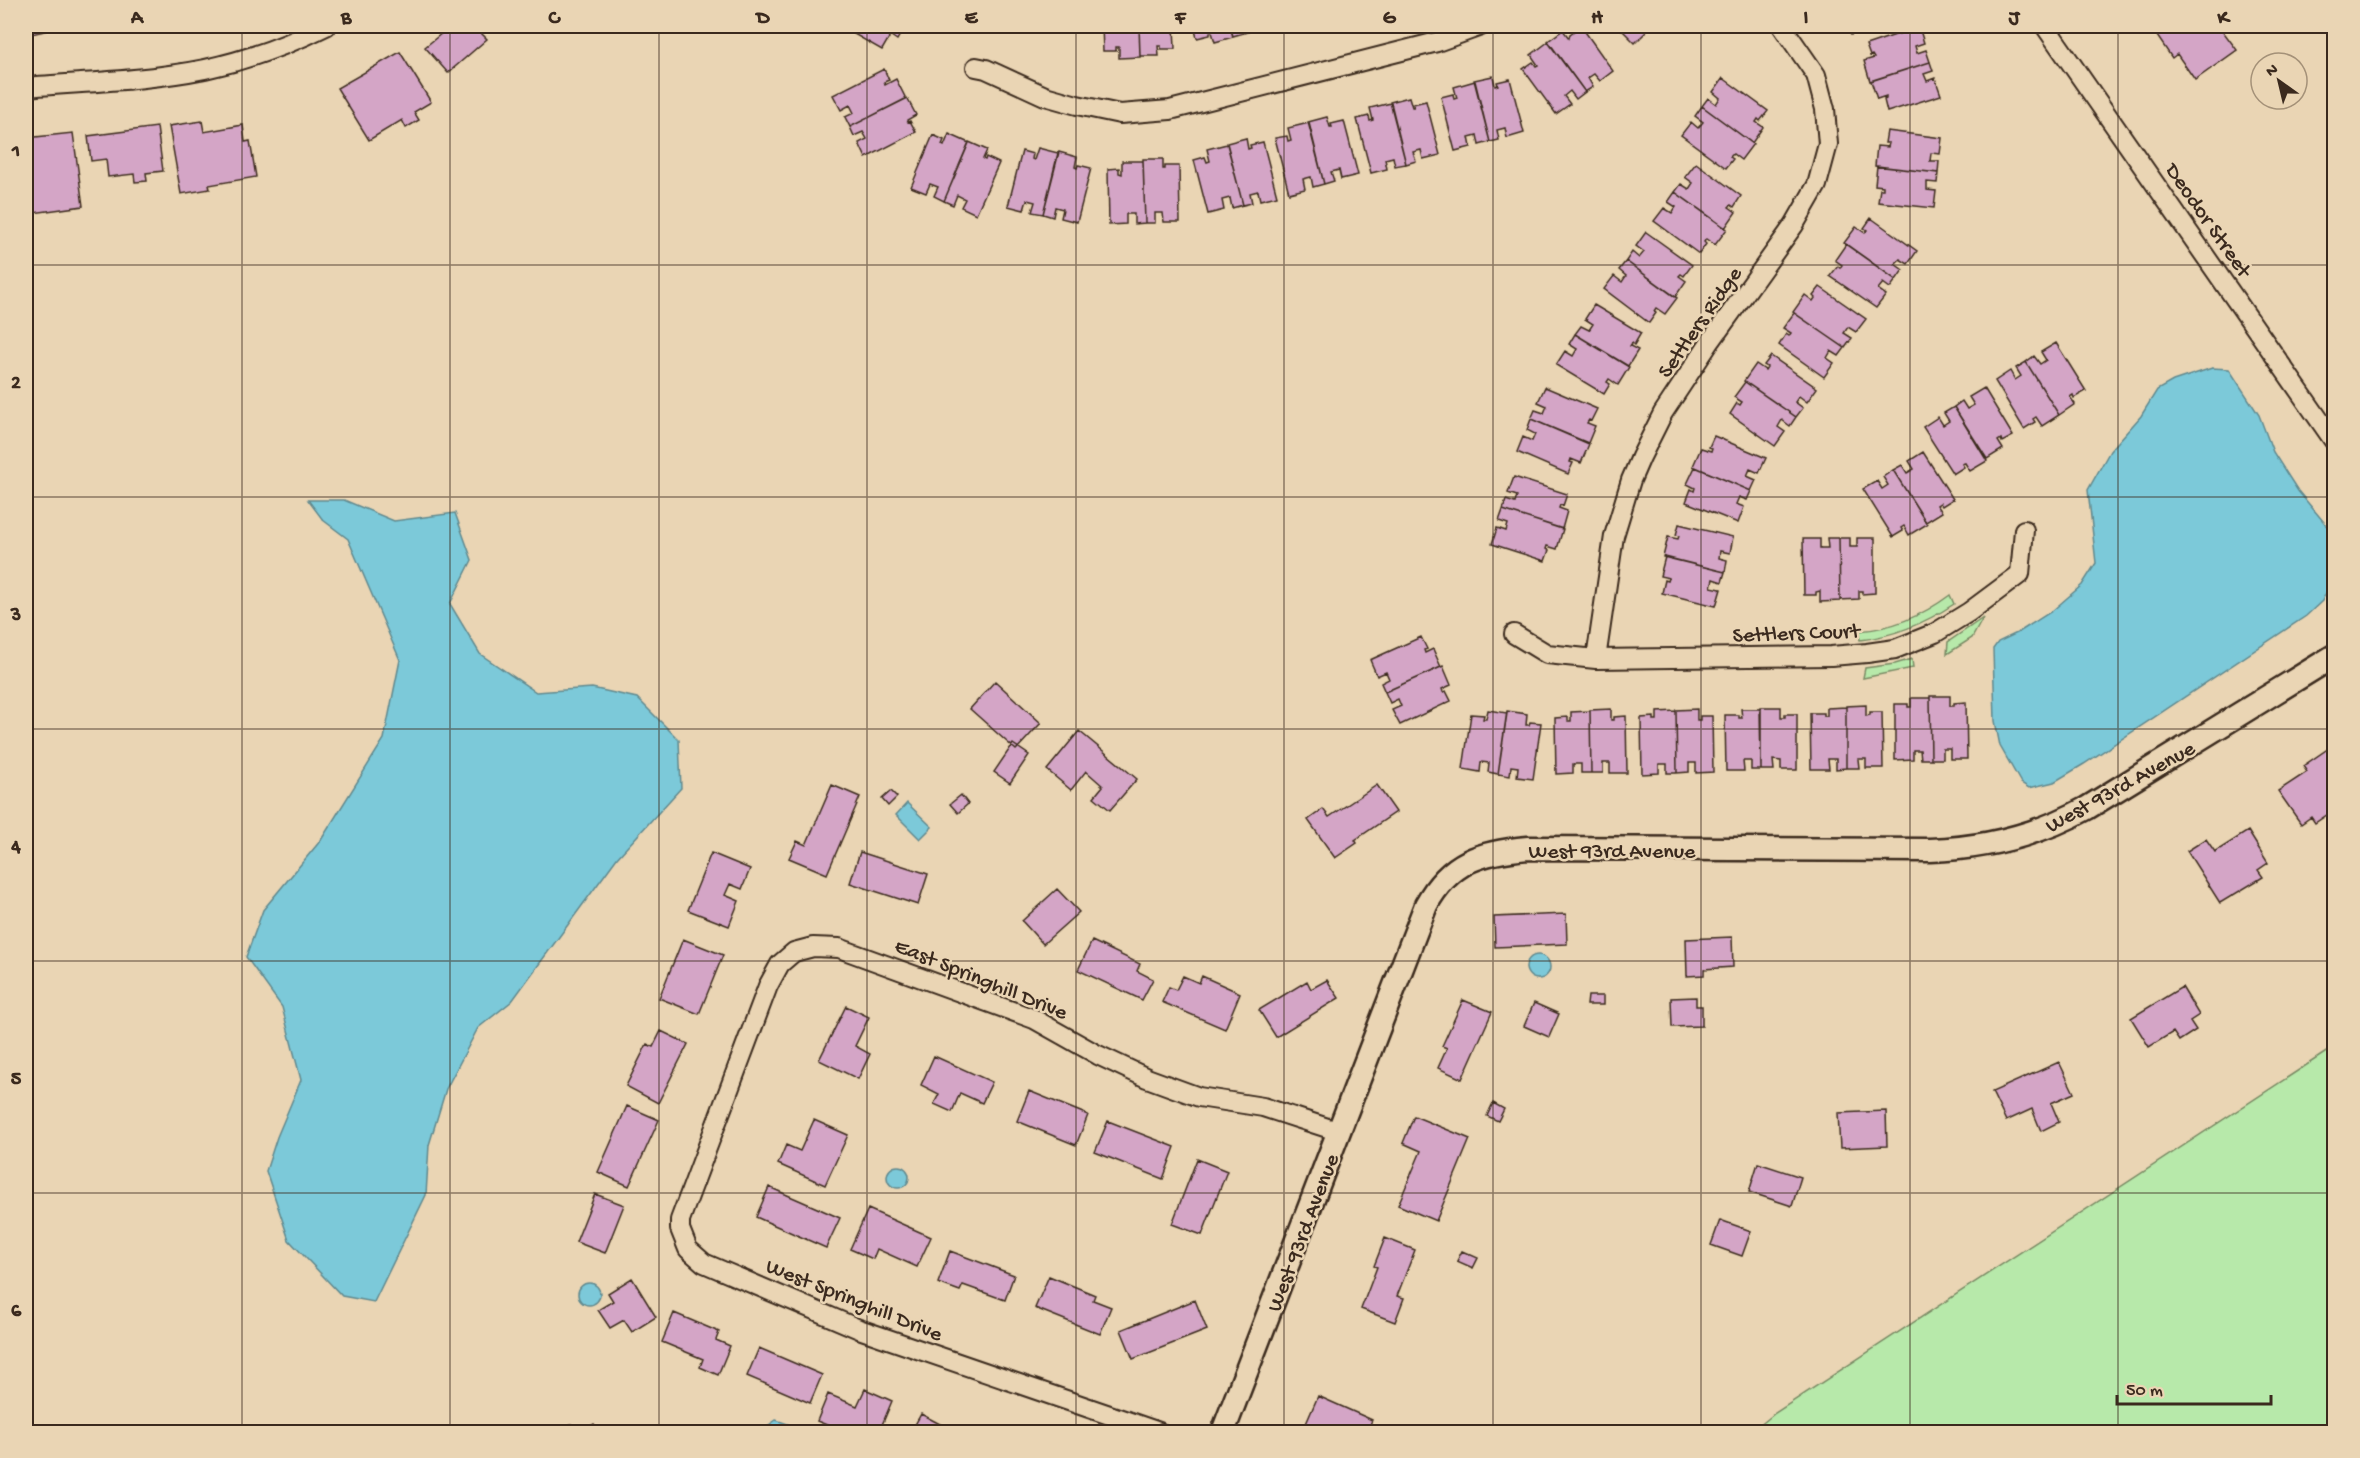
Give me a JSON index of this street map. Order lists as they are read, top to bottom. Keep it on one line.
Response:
{"streets":{"street":["Deodor Street","Settlers Ridge","Settlers Court","West 93rd Avenue","East Springhill Drive","West Springhill Drive"]},"crossings":[["Settlers Ridge","Settlers Court"],["West 93rd Avenue","East Springhill Drive"],["East Springhill Drive","West Springhill Drive"]],"scale_bar":"50 m","north":"top left","grid":{"columns":["A","B","C","D","E","F","G","H","I","J","K"],"rows":["1","2","3","4","5","6"]}}
